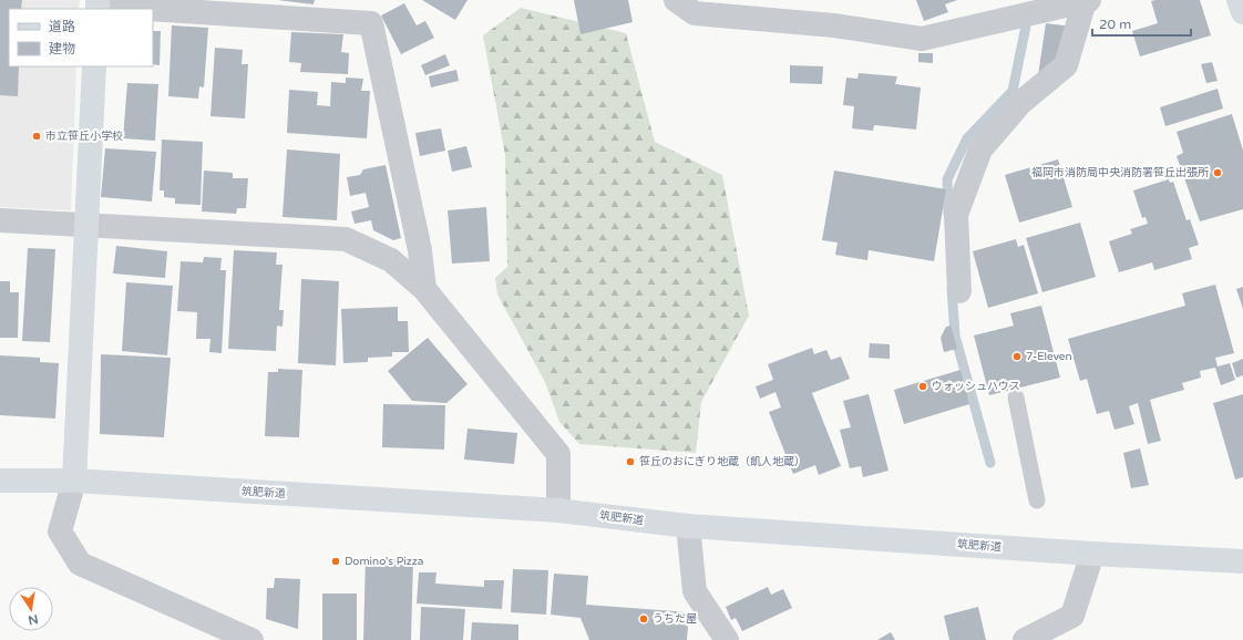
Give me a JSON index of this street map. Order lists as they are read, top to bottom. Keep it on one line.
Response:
{"streets":{"street":["筑肥新道"]},"places":["市立笹丘小学校","福岡市消防局中央消防署笹丘出張所","7-Eleven","ウォッシュハウス","笹丘のおにぎり地蔵（飢人地蔵）","Domino's Pizza","うちだ屋"],"legend":["道路","建物"],"scale_bar":"20 m","north":"bottom"}
